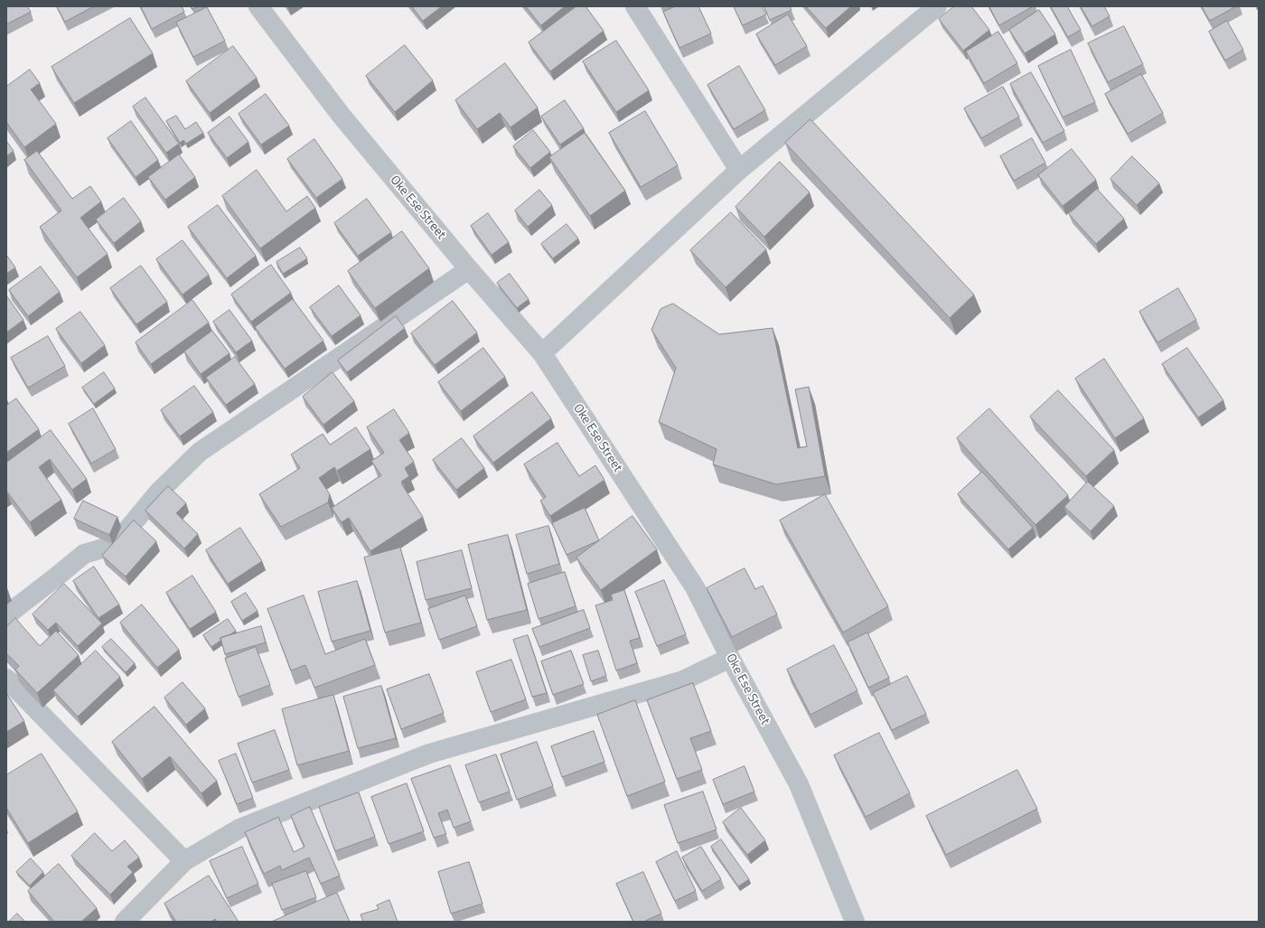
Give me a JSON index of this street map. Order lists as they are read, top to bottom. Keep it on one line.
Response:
{"streets":{"street":["Oke Ese Street"]}}
